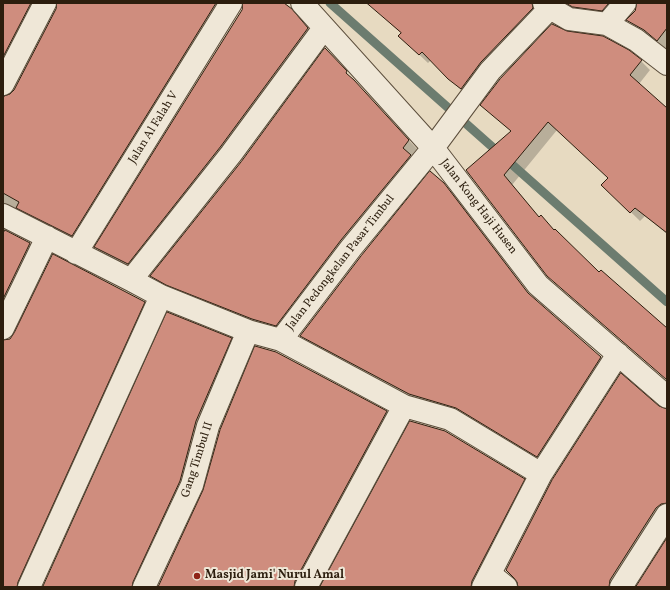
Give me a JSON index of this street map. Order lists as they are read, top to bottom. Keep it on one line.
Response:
{"streets":{"street":["Jalan Al Falah V","Jalan Kong Haji Husen","Jalan Pedongkelan Pasar Timbul","Gang Timbul II"]},"crossings":[["Jalan Al Falah V","Jalan Pedongkelan Pasar Timbul"],["Jalan Kong Haji Husen","Jalan Pedongkelan Pasar Timbul"],["Jalan Pedongkelan Pasar Timbul","Gang Timbul II"]],"places":["Masjid Jami' Nurul Amal"]}
